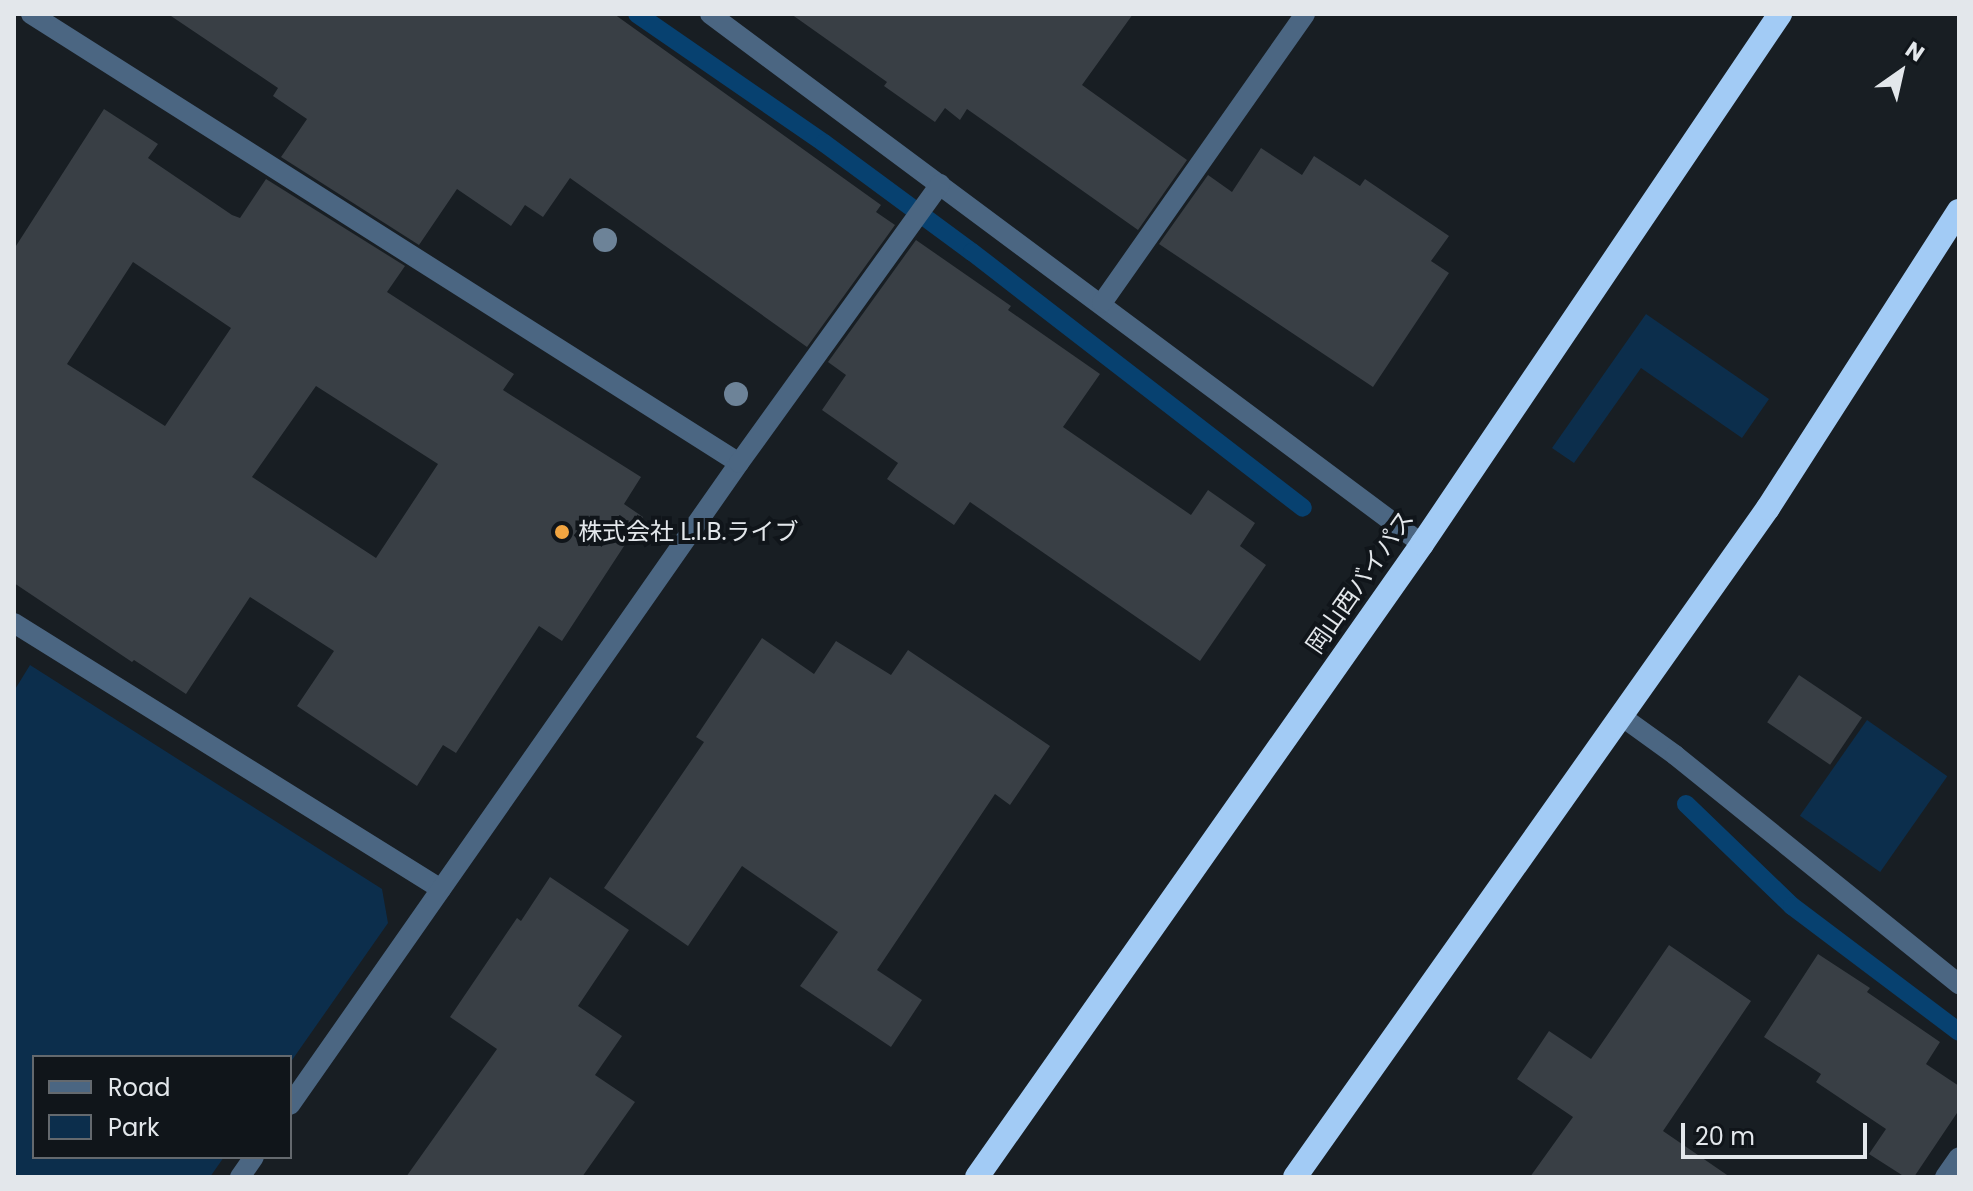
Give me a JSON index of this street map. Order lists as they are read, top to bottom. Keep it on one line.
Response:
{"streets":{"highway":["岡山西バイパス"]},"places":["株式会社 L.I.B.ライブ"],"legend":["Road","Park"],"scale_bar":"20 m","north":"top right"}
